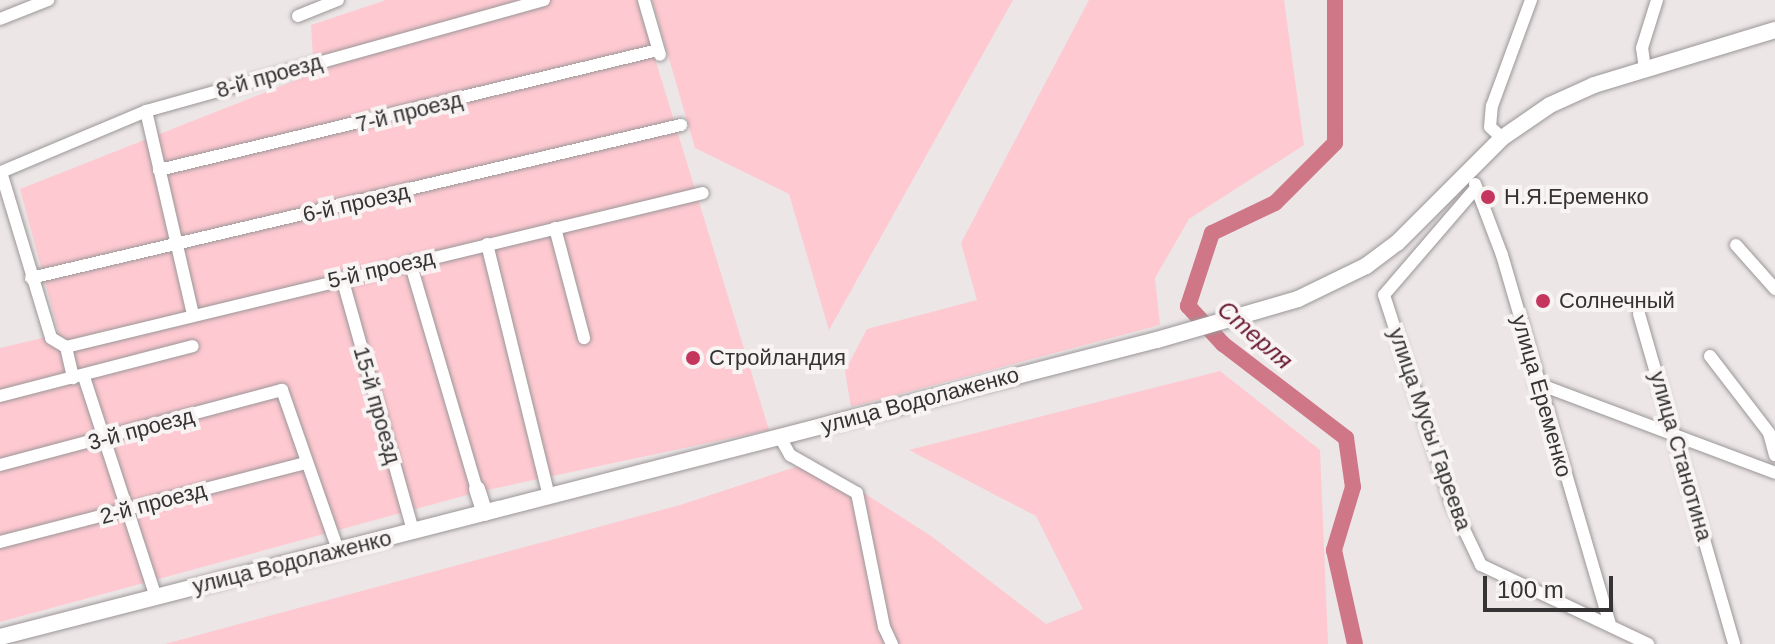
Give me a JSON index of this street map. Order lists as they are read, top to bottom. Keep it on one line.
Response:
{"streets":{"main road":["улица Водолаженко"],"street":["8-й проезд","7-й проезд","6-й проезд","5-й проезд","улица Еременко","15-й проезд","3-й проезд","улица Мусы Гареева","улица Станотина","2-й проезд"]},"crossings":[["5-й проезд","15-й проезд"],["улица Еременко","улица Водолаженко"],["улица Еременко","улица Мусы Гареева"],["улица Водолаженко","15-й проезд"],["3-й проезд","2-й проезд"]],"water":["Стерля"],"places":["Н.Я.Еременко","Солнечный","Стройландия"],"scale_bar":"100 m"}
